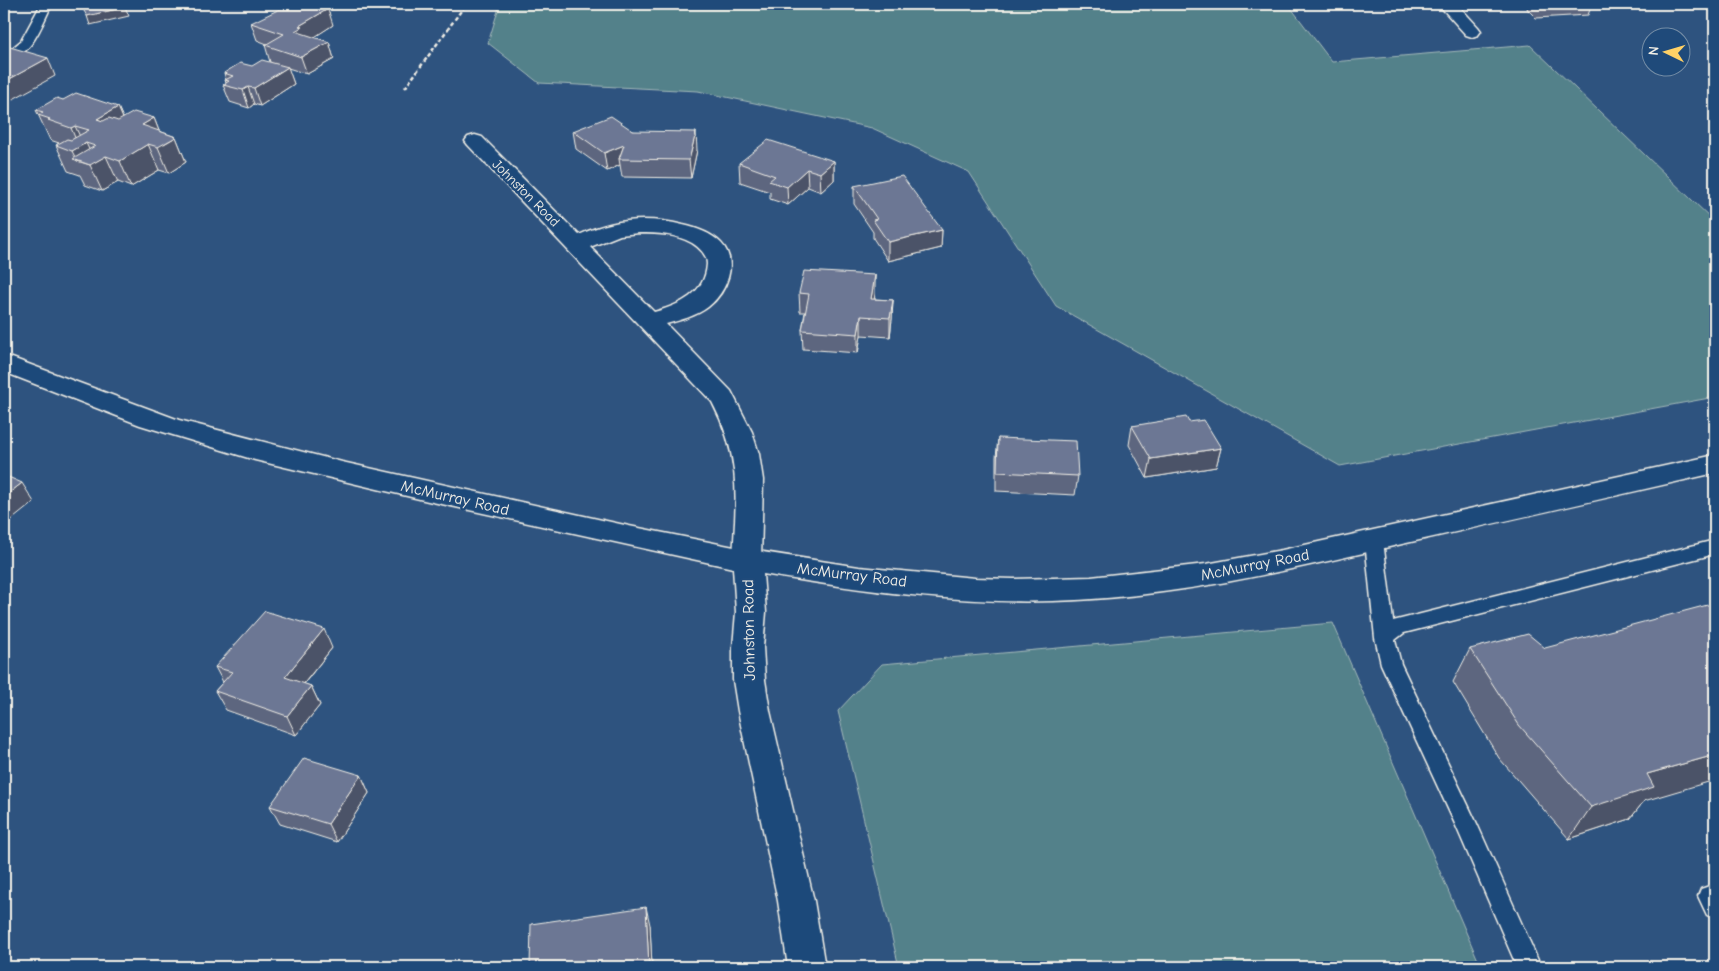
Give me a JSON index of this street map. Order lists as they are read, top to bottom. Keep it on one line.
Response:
{"streets":{"main road":["Johnston Road","McMurray Road"]},"crossings":[["Johnston Road","McMurray Road"]],"north":"left"}
